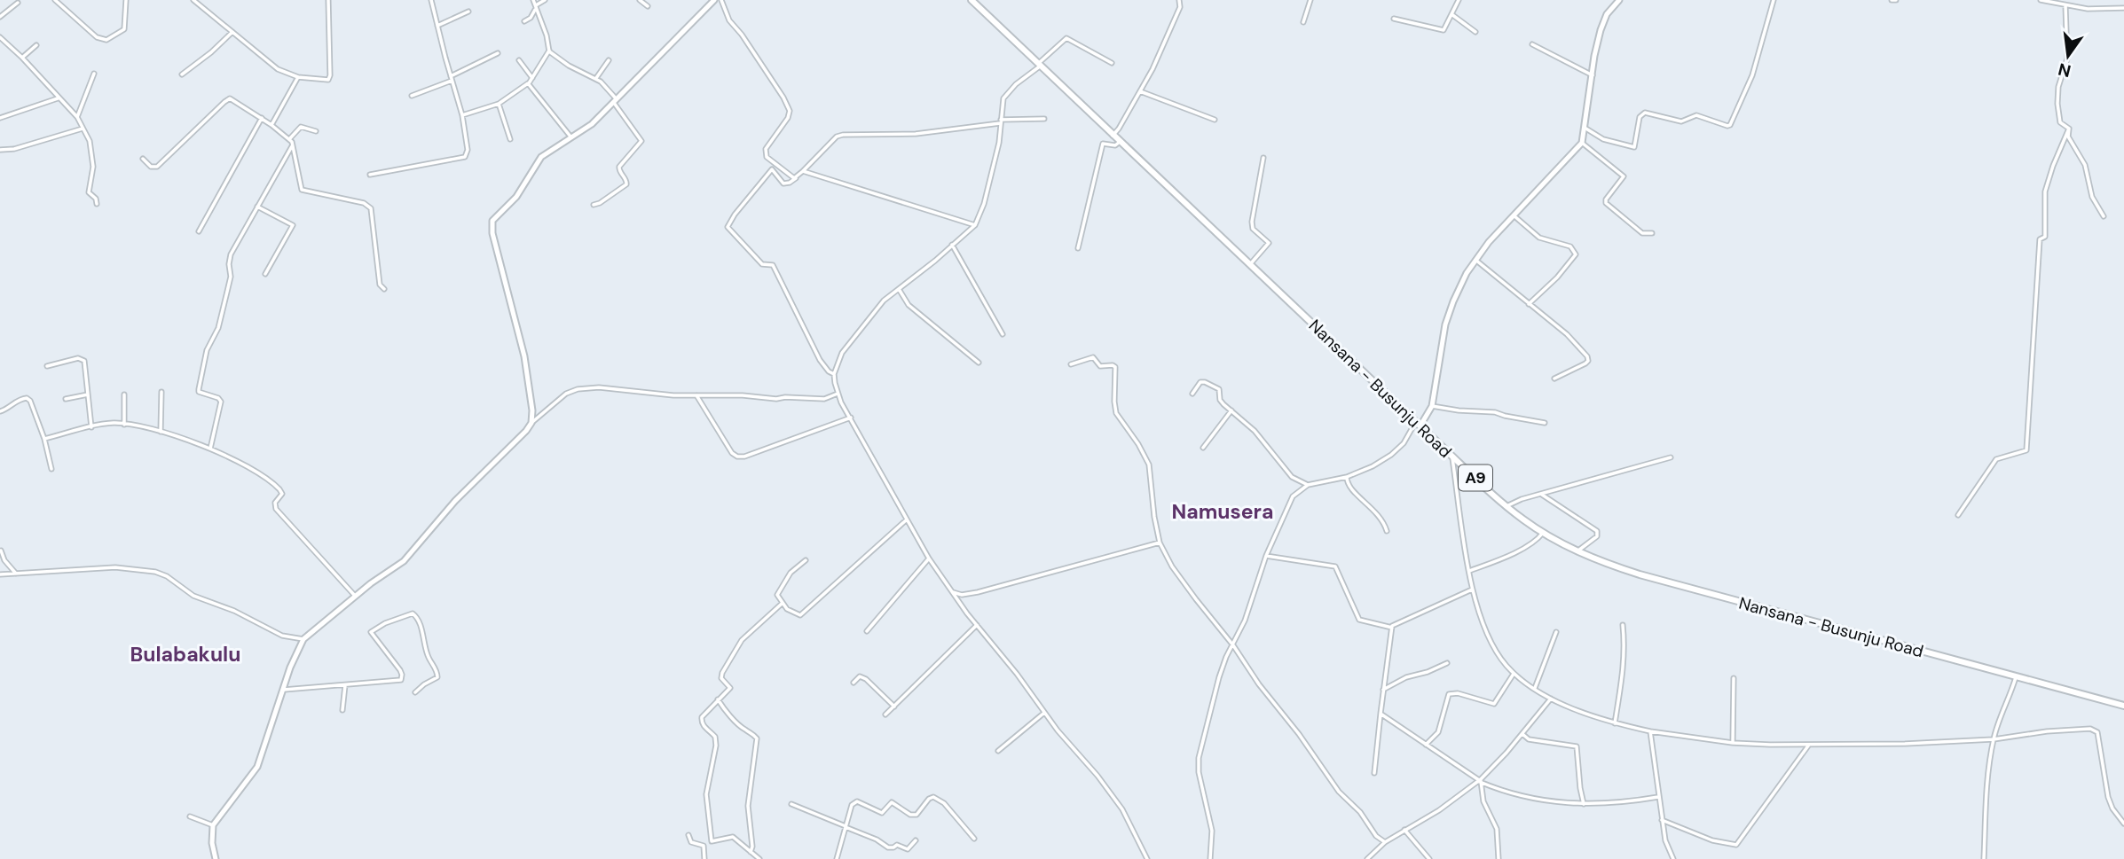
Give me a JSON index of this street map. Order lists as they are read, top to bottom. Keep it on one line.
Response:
{"streets":{"main road":["Nansana - Busunju Road","A9"]},"districts":["Namusera","Bulabakulu"],"north":"bottom"}
